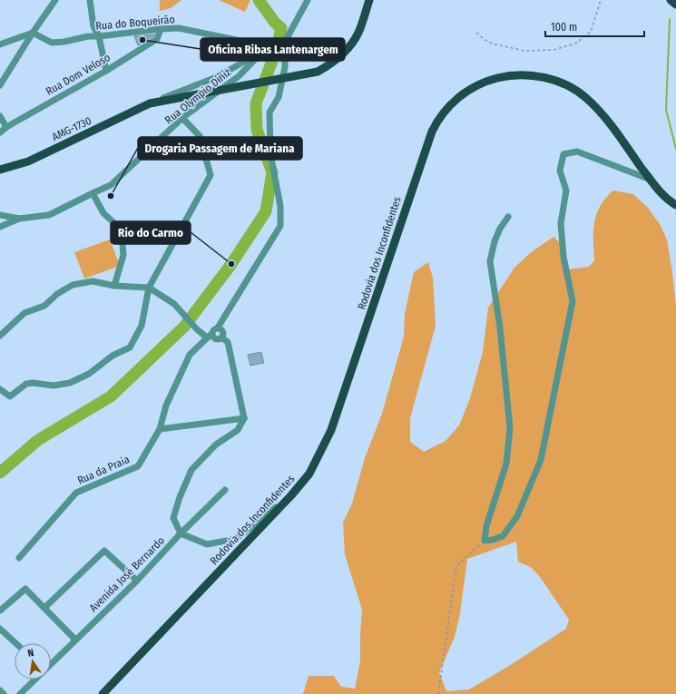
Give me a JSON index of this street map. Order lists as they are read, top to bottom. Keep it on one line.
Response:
{"streets":{"main road":["AMG-1730","Rodovia dos Inconfidentes"],"street":["Rua do Boqueirão","Rua Dom Veloso","Rua Olympio Diniz","Rua da Praia","Avenida José Bernardo"]},"crossings":[["Rua do Boqueirão","Rua Dom Veloso"],["Rua do Boqueirão","Rua Olympio Diniz"]],"places":["Oficina Ribas Lantenargem","Drogaria Passagem de Mariana","Rio do Carmo"],"scale_bar":"100 m","north":"top"}
